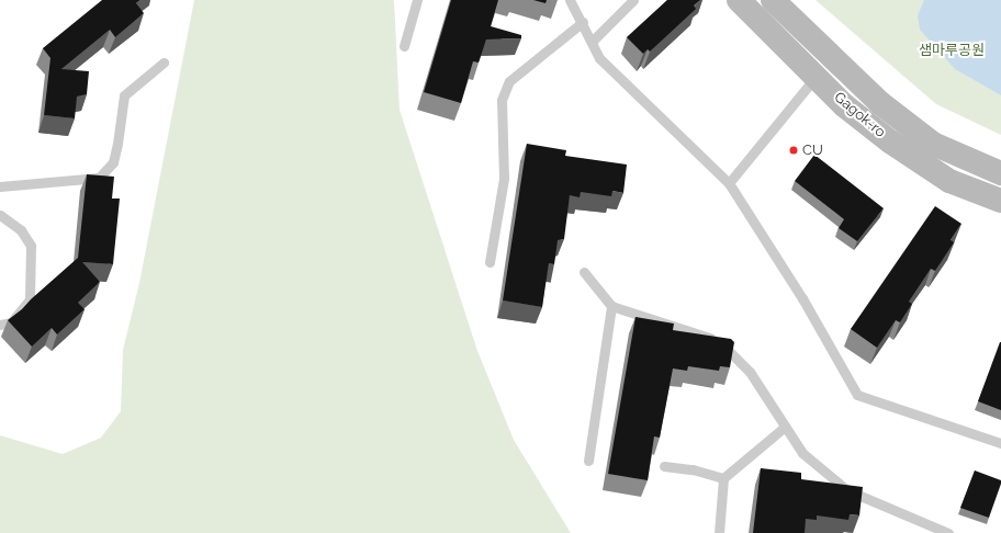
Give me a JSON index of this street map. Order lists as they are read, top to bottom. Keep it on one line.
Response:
{"streets":{"street":["Gagok-ro"]},"parks":["샘마루공원"],"places":["CU"]}
